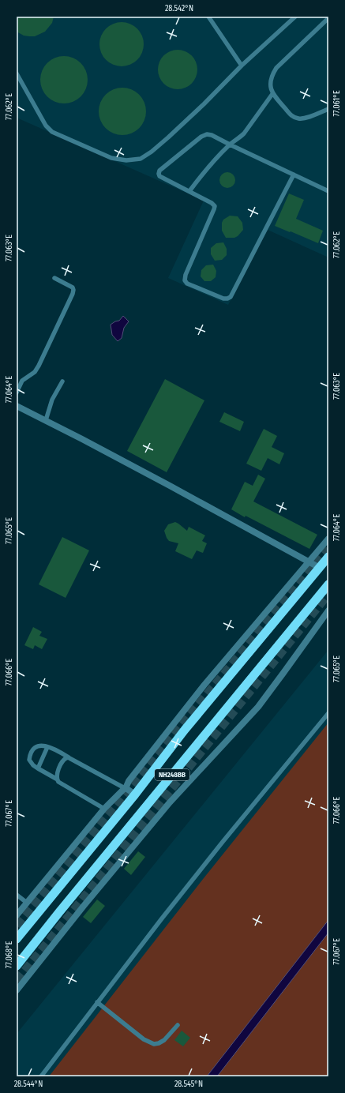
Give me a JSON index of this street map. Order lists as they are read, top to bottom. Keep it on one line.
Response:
{"streets":{"highway":["NH248BB"]},"coordinates":["28.542°N","77.061°E","77.062°E","77.063°E","77.064°E","77.065°E","77.066°E","77.067°E","77.068°E","28.544°N","28.545°N"]}
